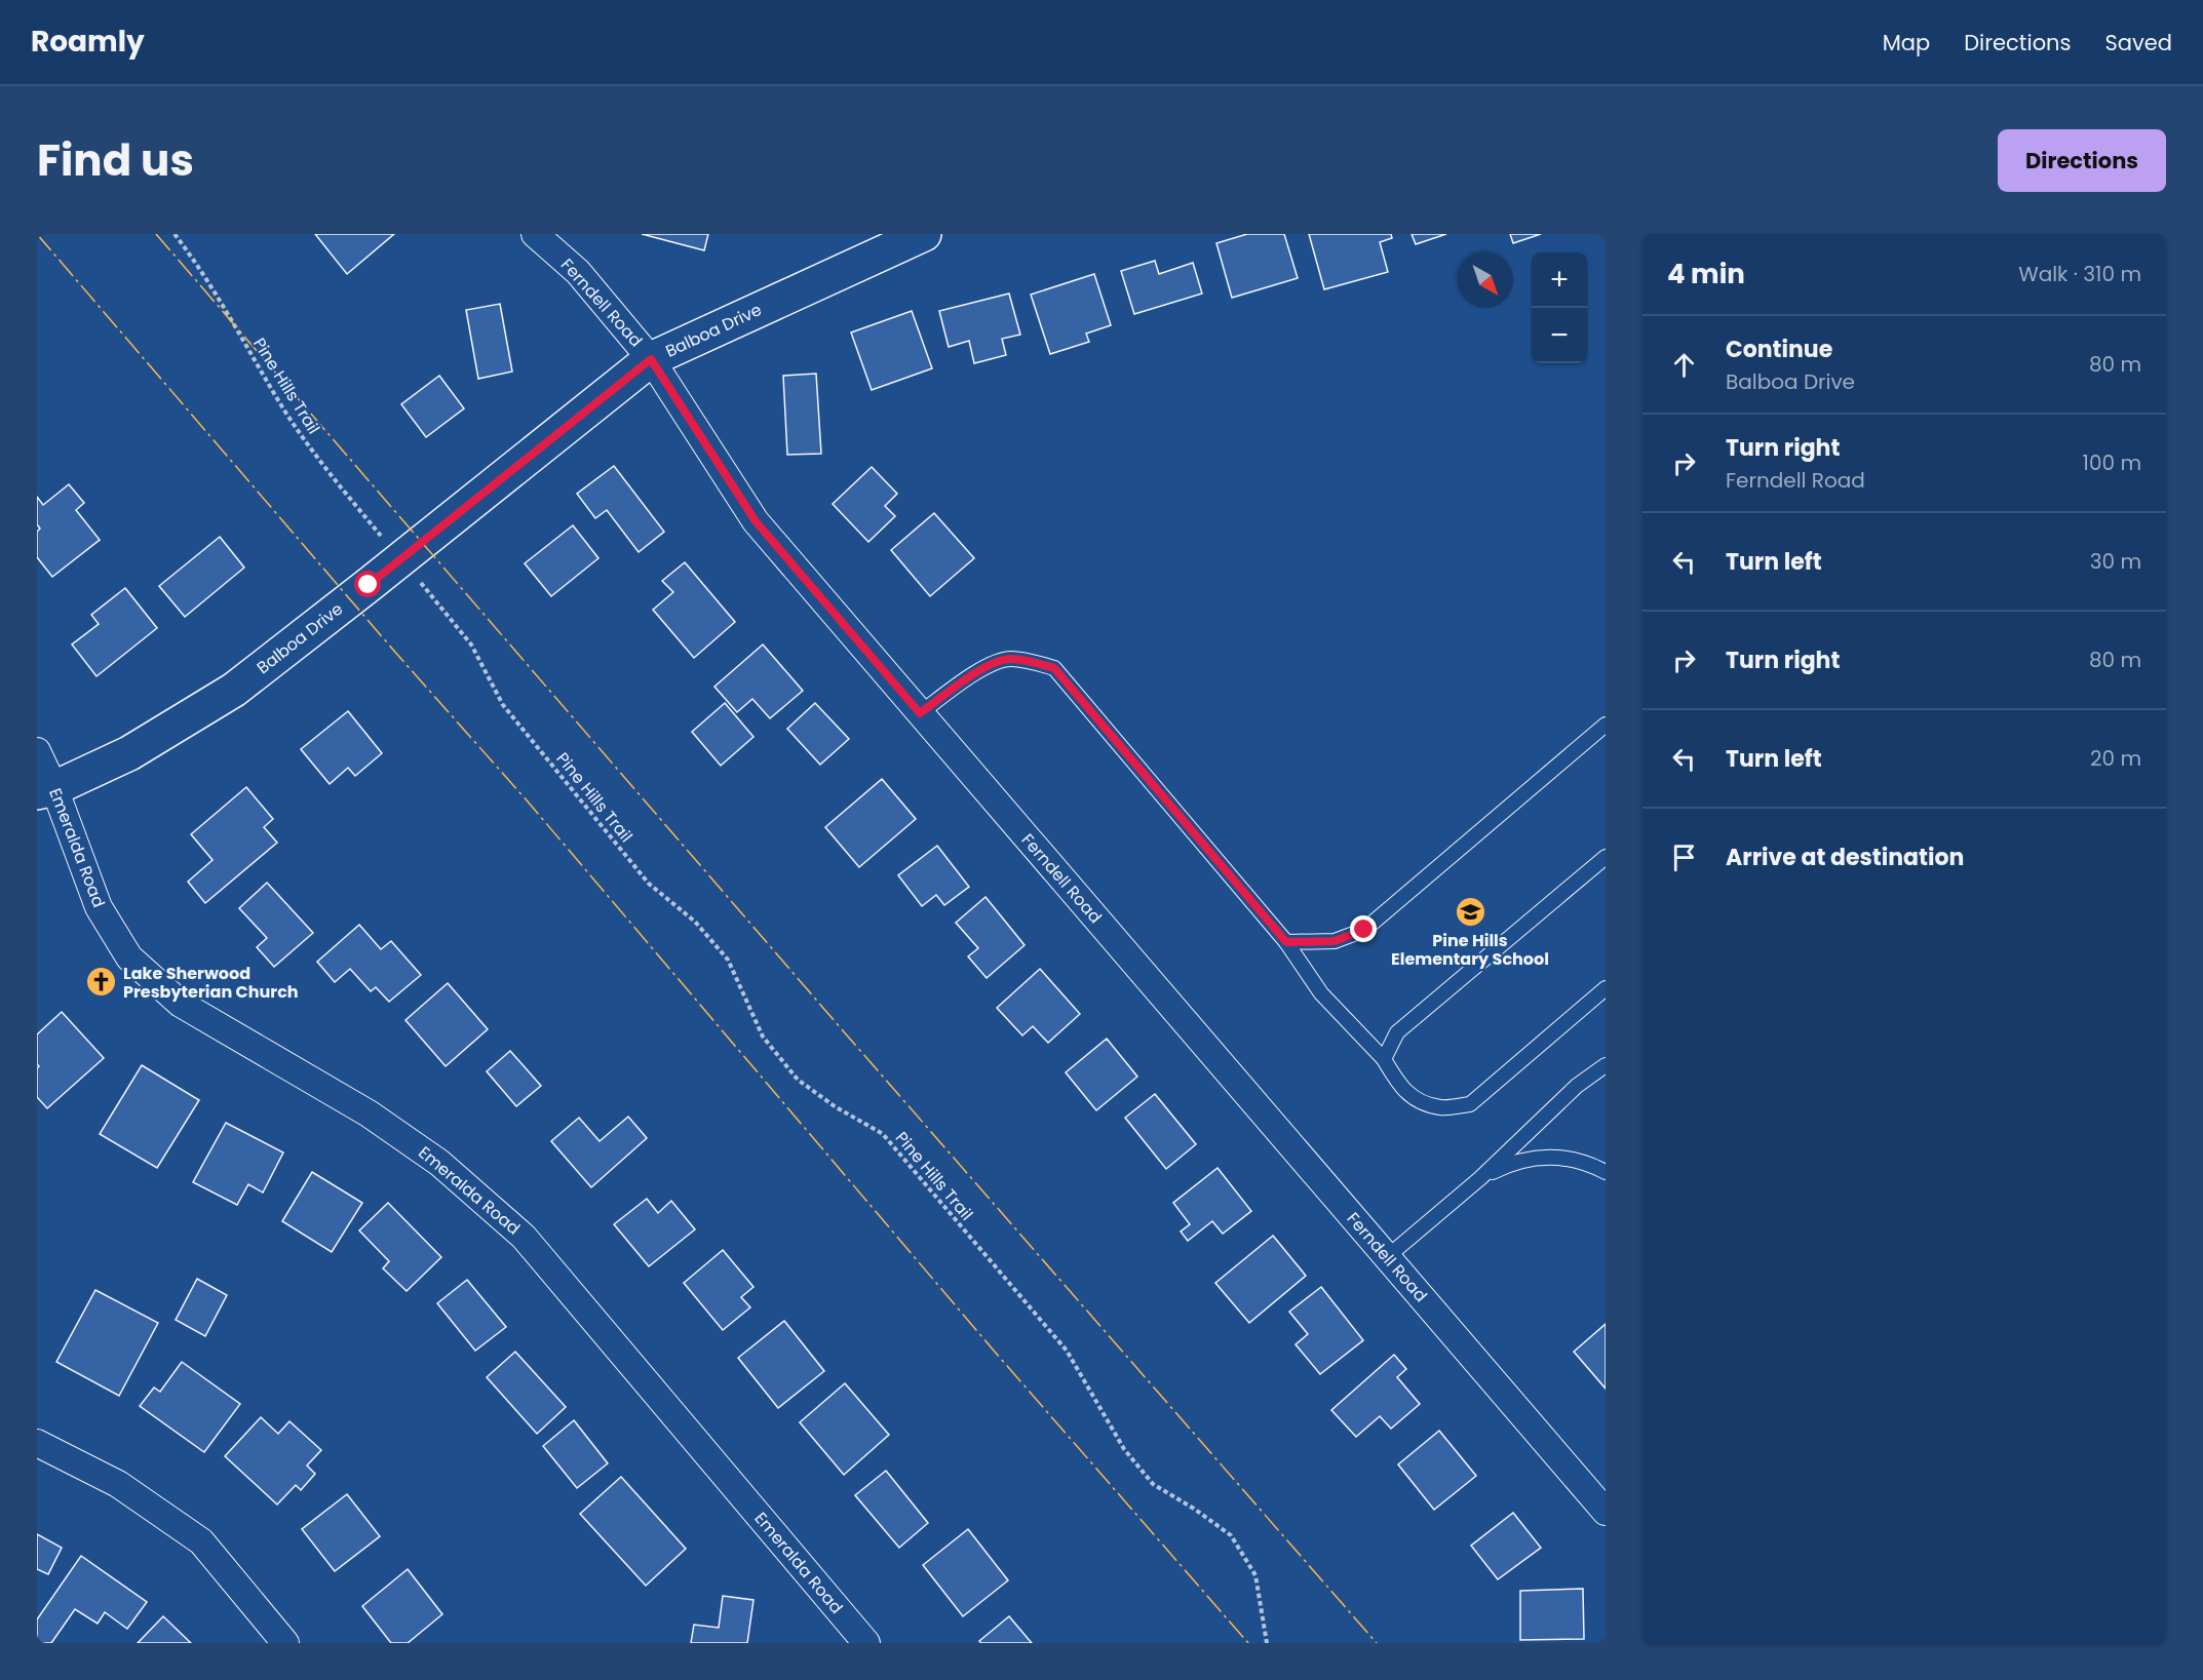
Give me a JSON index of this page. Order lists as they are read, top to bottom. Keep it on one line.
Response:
{"streets":{"street":["Ferndell Road","Balboa Drive","Emeralda Road"],"path":["Pine Hills Trail"]},"crossings":[["Ferndell Road","Balboa Drive"],["Balboa Drive","Emeralda Road"]],"places":{"school or university":["Pine Hills Elementary School"],"church":["Lake Sherwood Presbyterian Church"]},"north":"bottom right","page":{"header":"Roamly","nav":["Map","Directions","Saved"],"title":"Find us","buttons":"Directions","heading":["4 min","Walk · 310 m"],"map_buttons":["+","−"],"list":[["Continue","Balboa Drive","80 m"],["Turn right","Ferndell Road","100 m"],["Turn left","30 m"],["Turn right","80 m"],["Turn left","20 m"],"Arrive at destination"]}}
